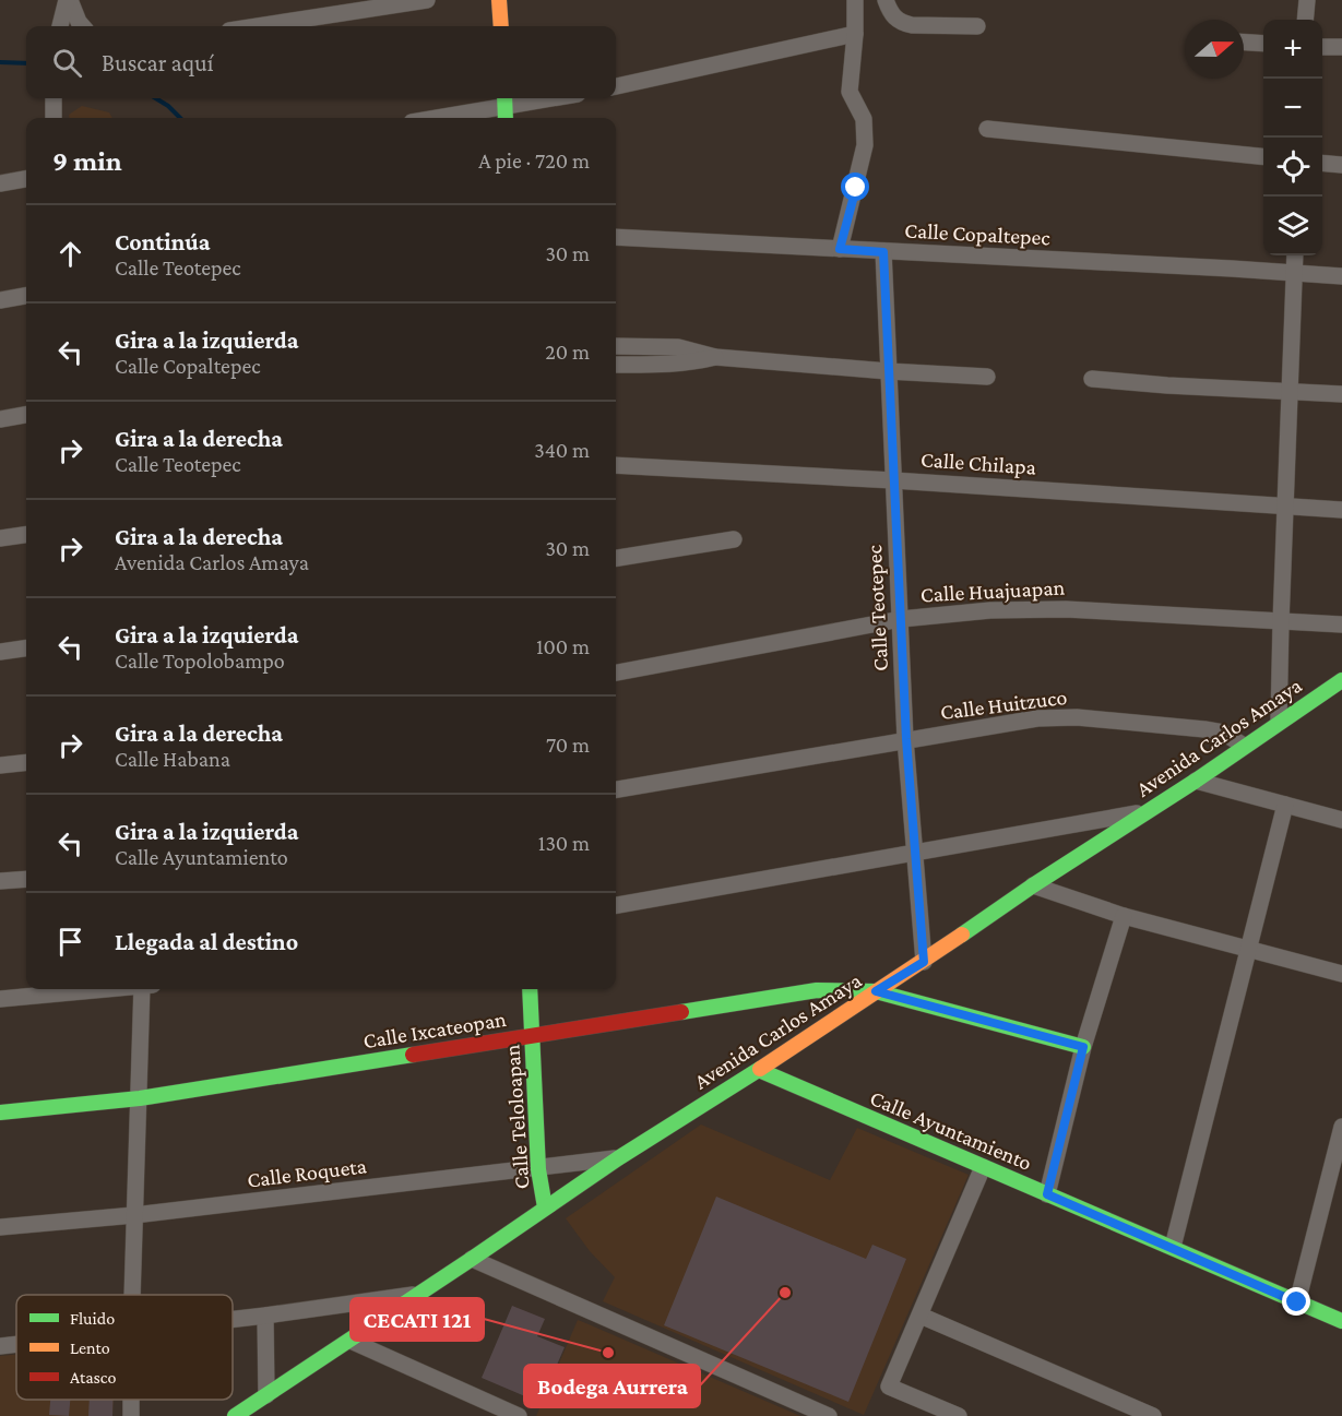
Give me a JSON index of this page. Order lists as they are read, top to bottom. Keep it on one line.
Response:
{"streets":{"main road":["Avenida Carlos Amaya","Calle Ixcateopan","Calle Teloloapan","Calle Ayuntamiento"],"street":["Calle Copaltepec","Calle Chilapa","Calle Huajuapan","Calle Teotepec","Calle Huitzuco","Calle Roqueta"]},"crossings":[["Calle Copaltepec","Calle Teotepec"],["Calle Chilapa","Calle Teotepec"],["Calle Huajuapan","Calle Teotepec"],["Calle Teotepec","Calle Huitzuco"],["Calle Teotepec","Avenida Carlos Amaya"],["Calle Huitzuco","Avenida Carlos Amaya"],["Avenida Carlos Amaya","Calle Ixcateopan"],["Avenida Carlos Amaya","Calle Teloloapan"],["Avenida Carlos Amaya","Calle Ayuntamiento"],["Avenida Carlos Amaya","Calle Roqueta"],["Calle Ixcateopan","Calle Teloloapan"],["Calle Teloloapan","Calle Roqueta"]],"places":["Bodega Aurrera","CECATI 121"],"legend":["Fluido","Lento","Atasco"],"north":"right","page":{"map_buttons":["+","−"],"search":"Buscar aquí","heading":["9 min","A pie · 720 m"],"list":[["Continúa","Calle Teotepec","30 m"],["Gira a la izquierda","Calle Copaltepec","20 m"],["Gira a la derecha","Calle Teotepec","340 m"],["Gira a la derecha","Avenida Carlos Amaya","30 m"],["Gira a la izquierda","Calle Topolobampo","100 m"],["Gira a la derecha","Calle Habana","70 m"],["Gira a la izquierda","Calle Ayuntamiento","130 m"],"Llegada al destino"]}}
